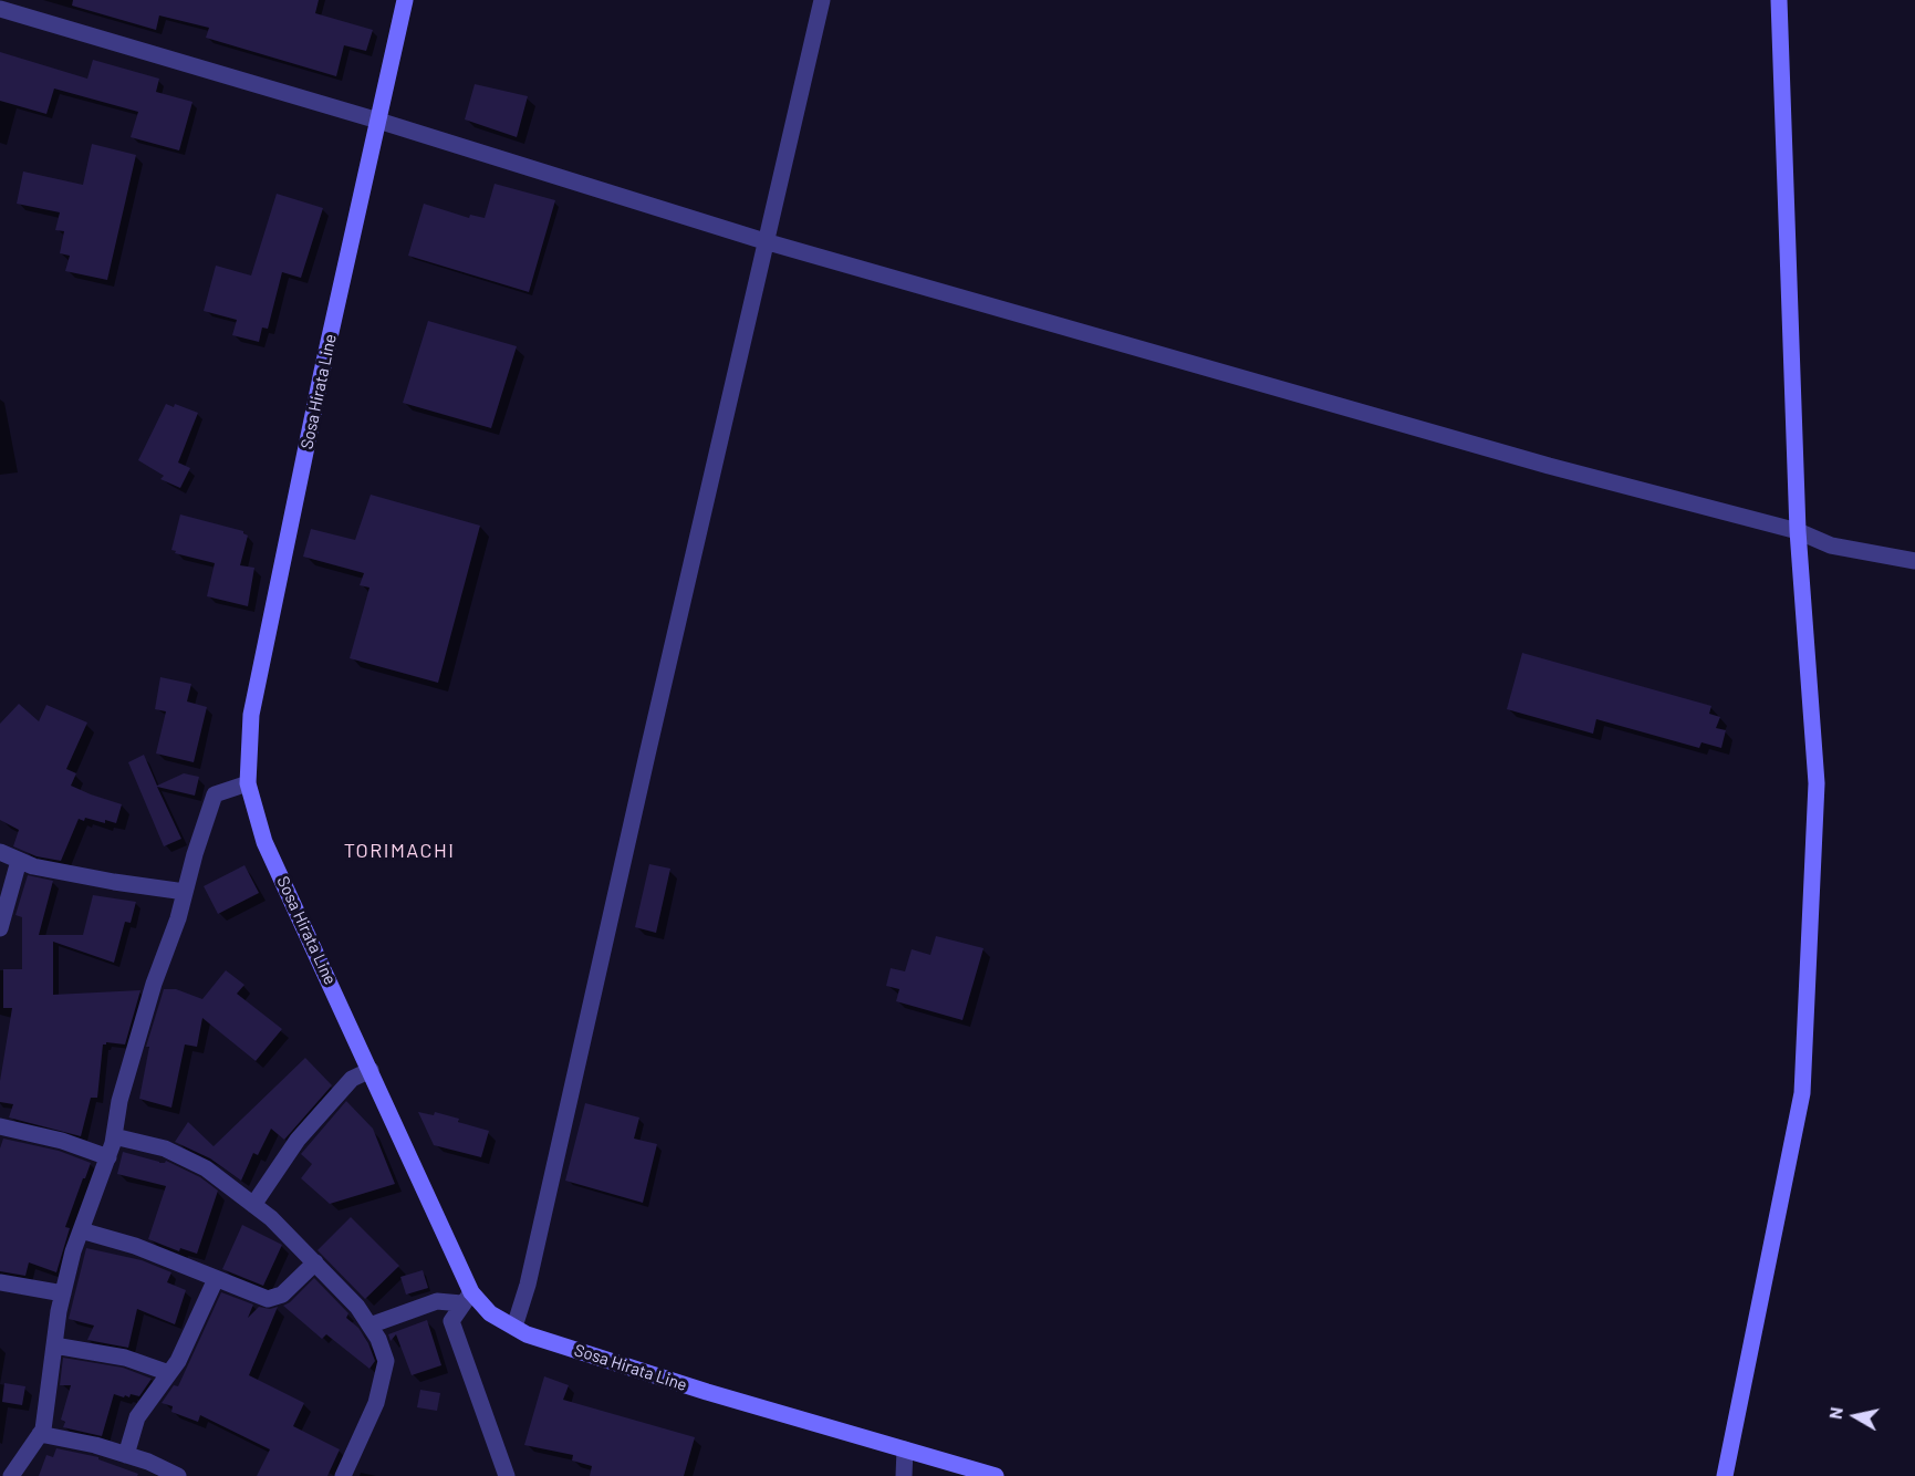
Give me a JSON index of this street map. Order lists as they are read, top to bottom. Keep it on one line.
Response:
{"streets":{"main road":["Sosa Hirata Line"]},"districts":["TORIMACHI"],"north":"left"}
